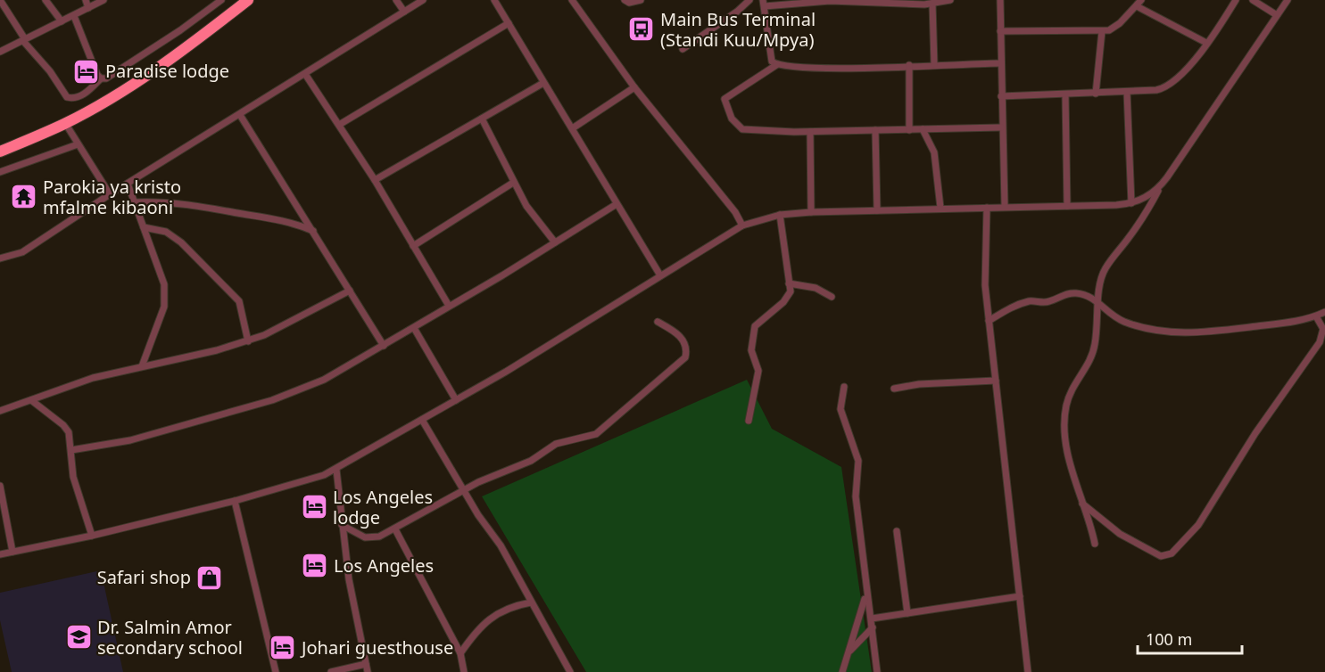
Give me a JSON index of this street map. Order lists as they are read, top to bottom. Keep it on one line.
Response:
{"places":{"bus stop":["Main Bus Terminal (Standi Kuu/Mpya)"],"hotel":["Paradise lodge","Los Angeles lodge","Los Angeles","Johari guesthouse"],"temple":["Parokia ya kristo mfalme kibaoni"],"shop":["Safari shop"],"school or university":["Dr. Salmin Amor secondary school"]},"scale_bar":"100 m"}
